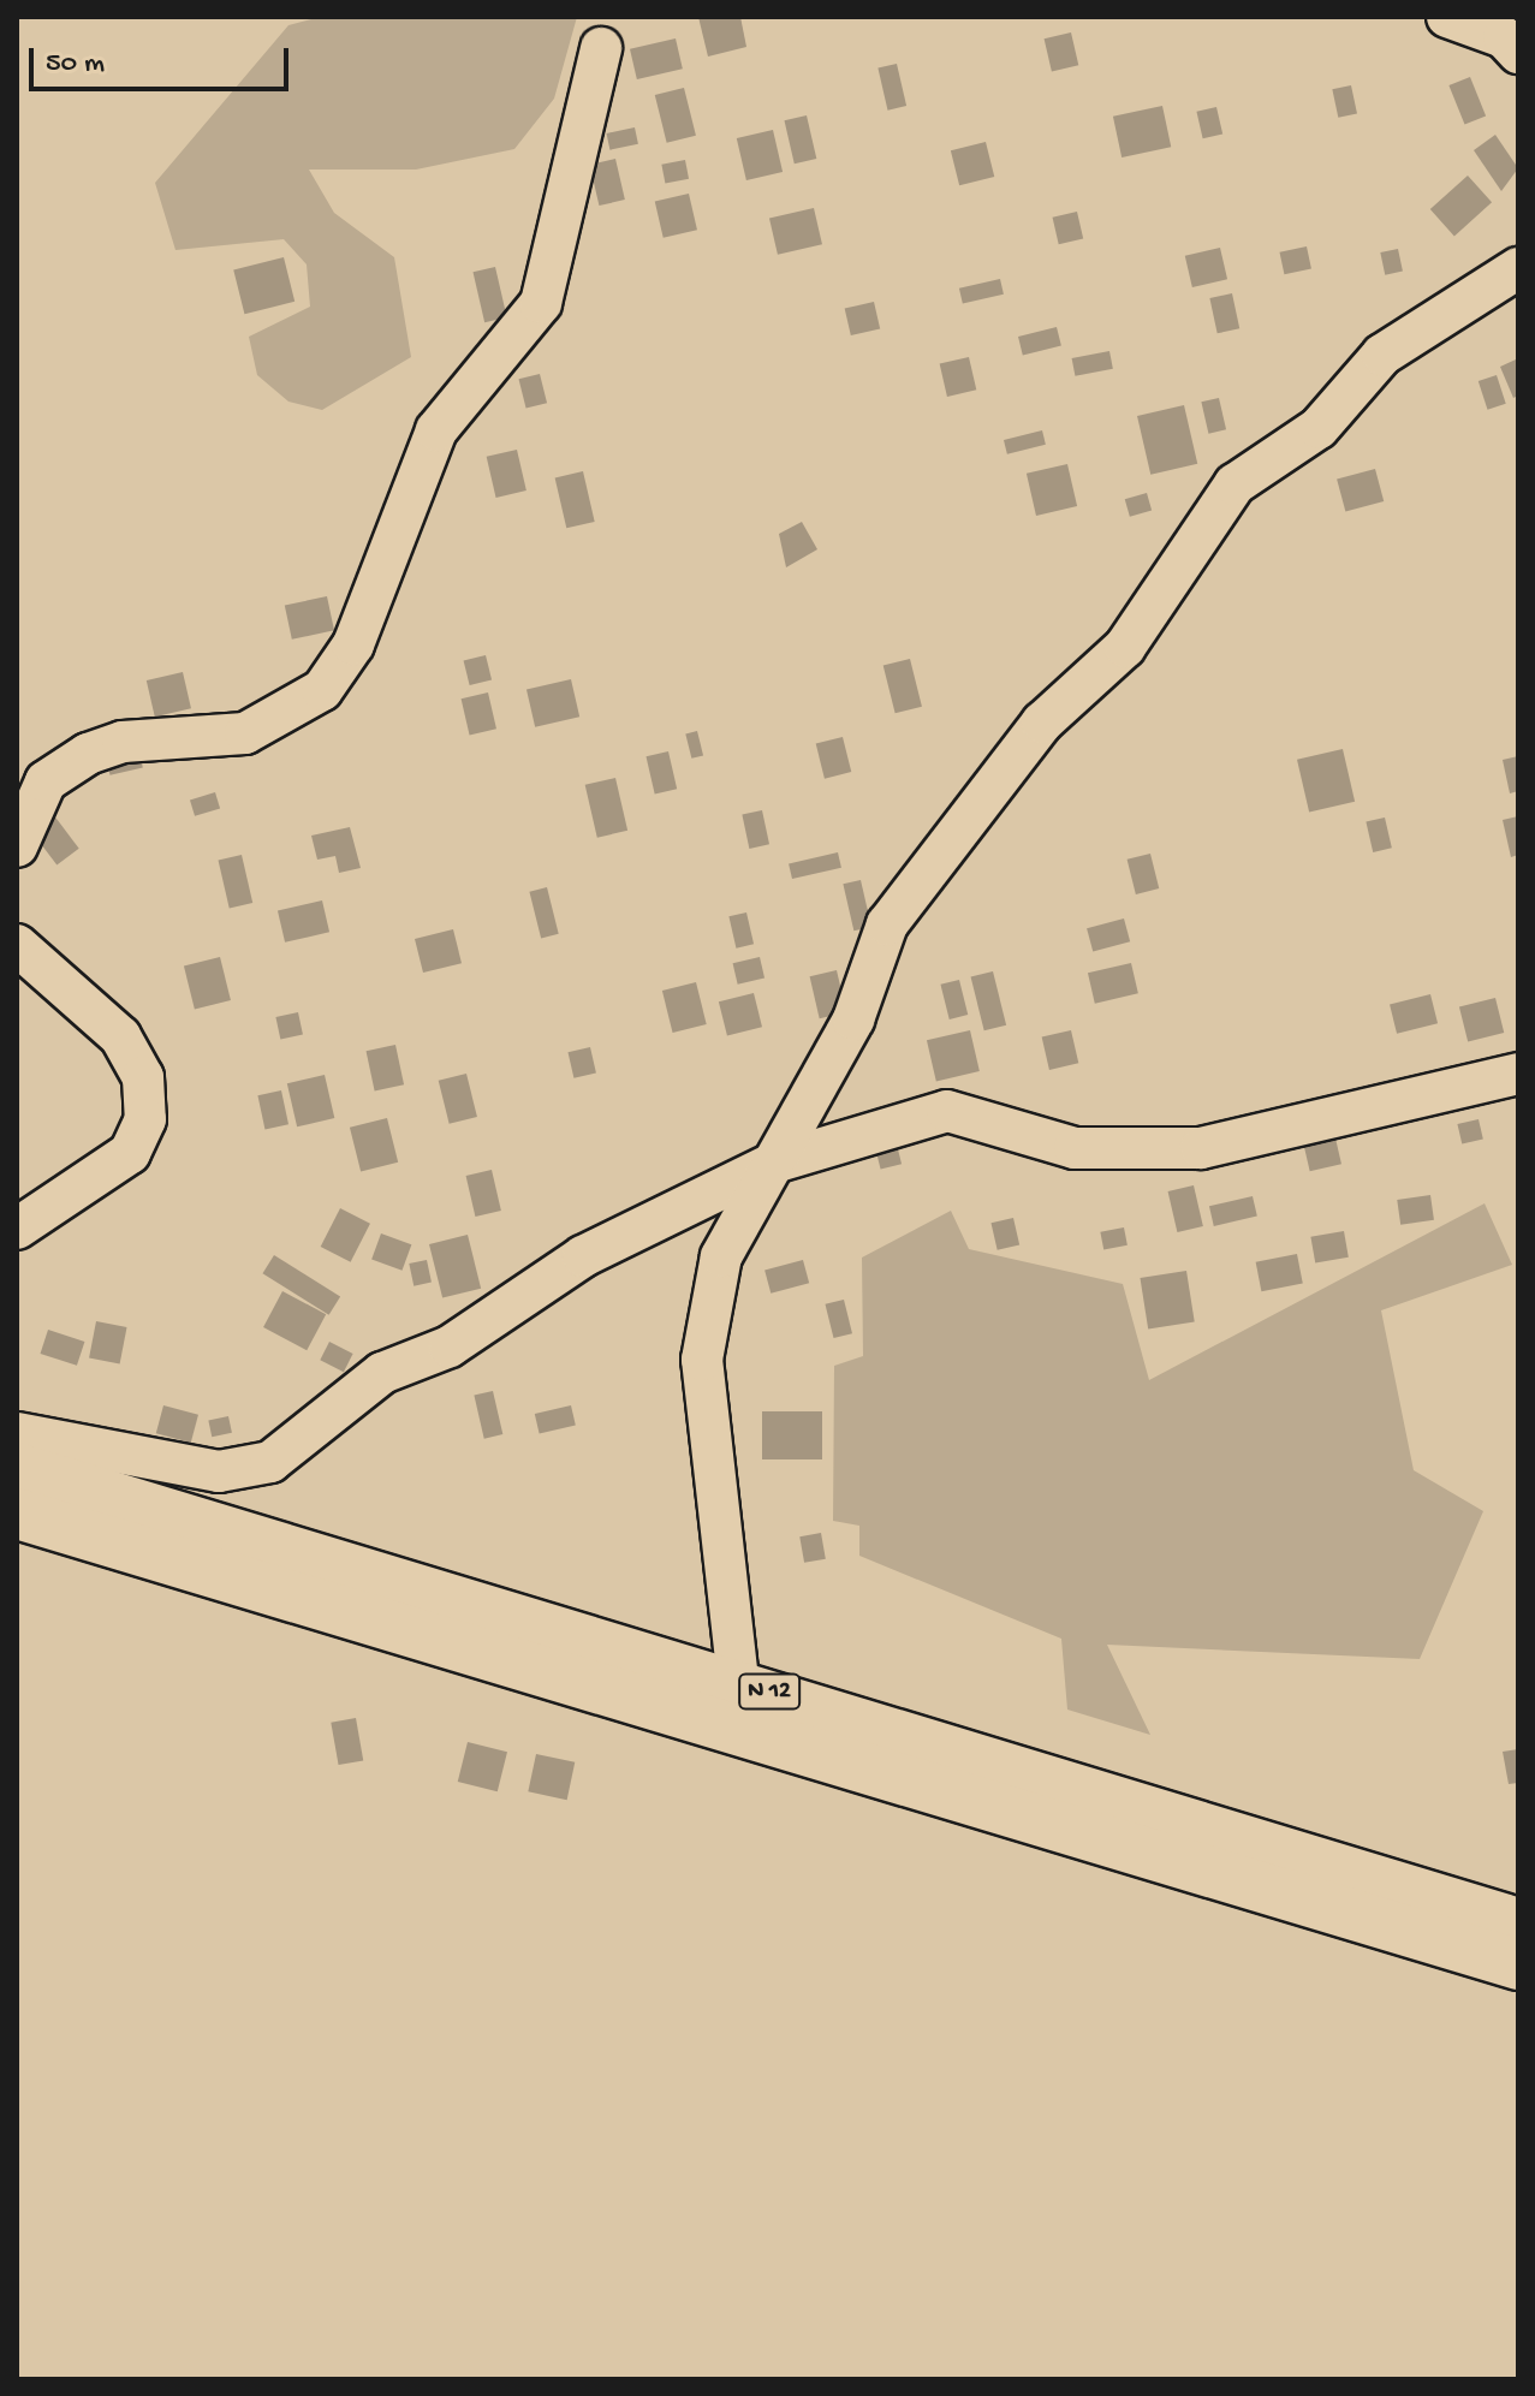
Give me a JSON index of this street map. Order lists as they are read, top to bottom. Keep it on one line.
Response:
{"streets":{"main road":["N 12"]},"scale_bar":"50 m"}
